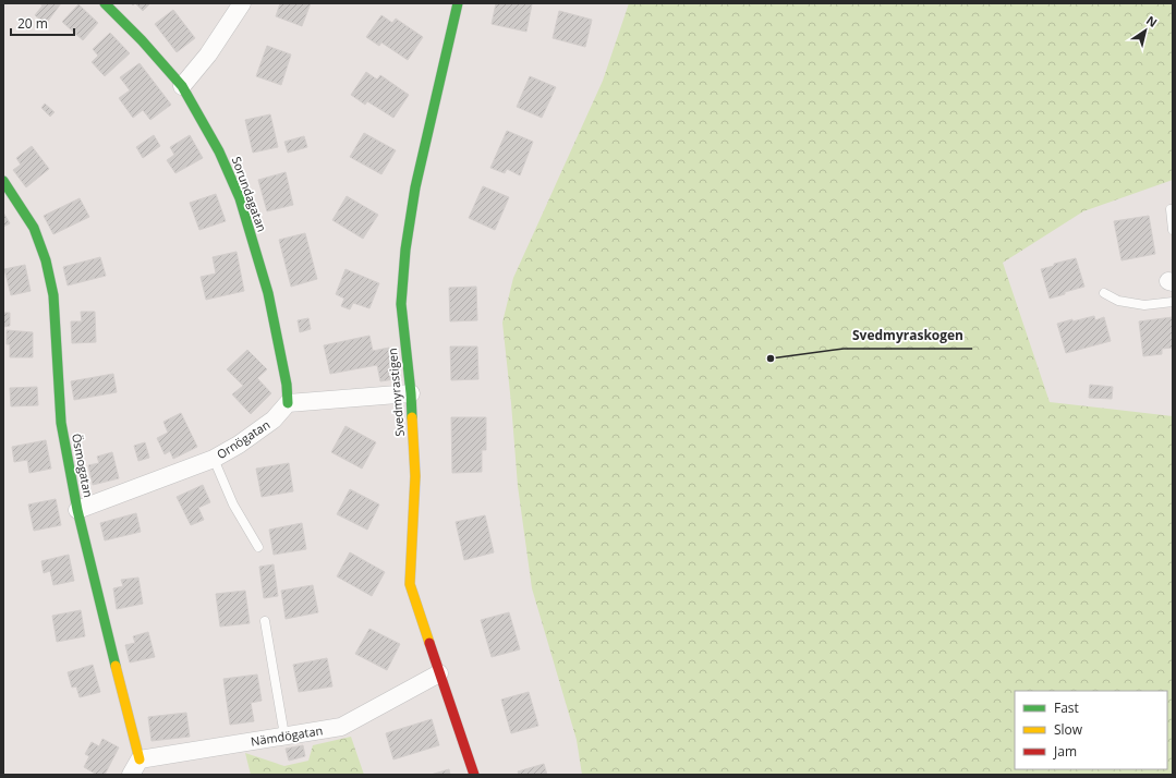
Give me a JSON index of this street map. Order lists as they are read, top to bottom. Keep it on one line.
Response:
{"streets":{"street":["Sorundagatan","Svedmyrastigen","Ornögatan","Ösmogatan","Nämdögatan"]},"crossings":[["Sorundagatan","Ornögatan"],["Svedmyrastigen","Nämdögatan"],["Ornögatan","Ösmogatan"],["Ösmogatan","Nämdögatan"]],"places":["Svedmyraskogen"],"legend":["Fast","Slow","Jam"],"scale_bar":"20 m","north":"top right"}
